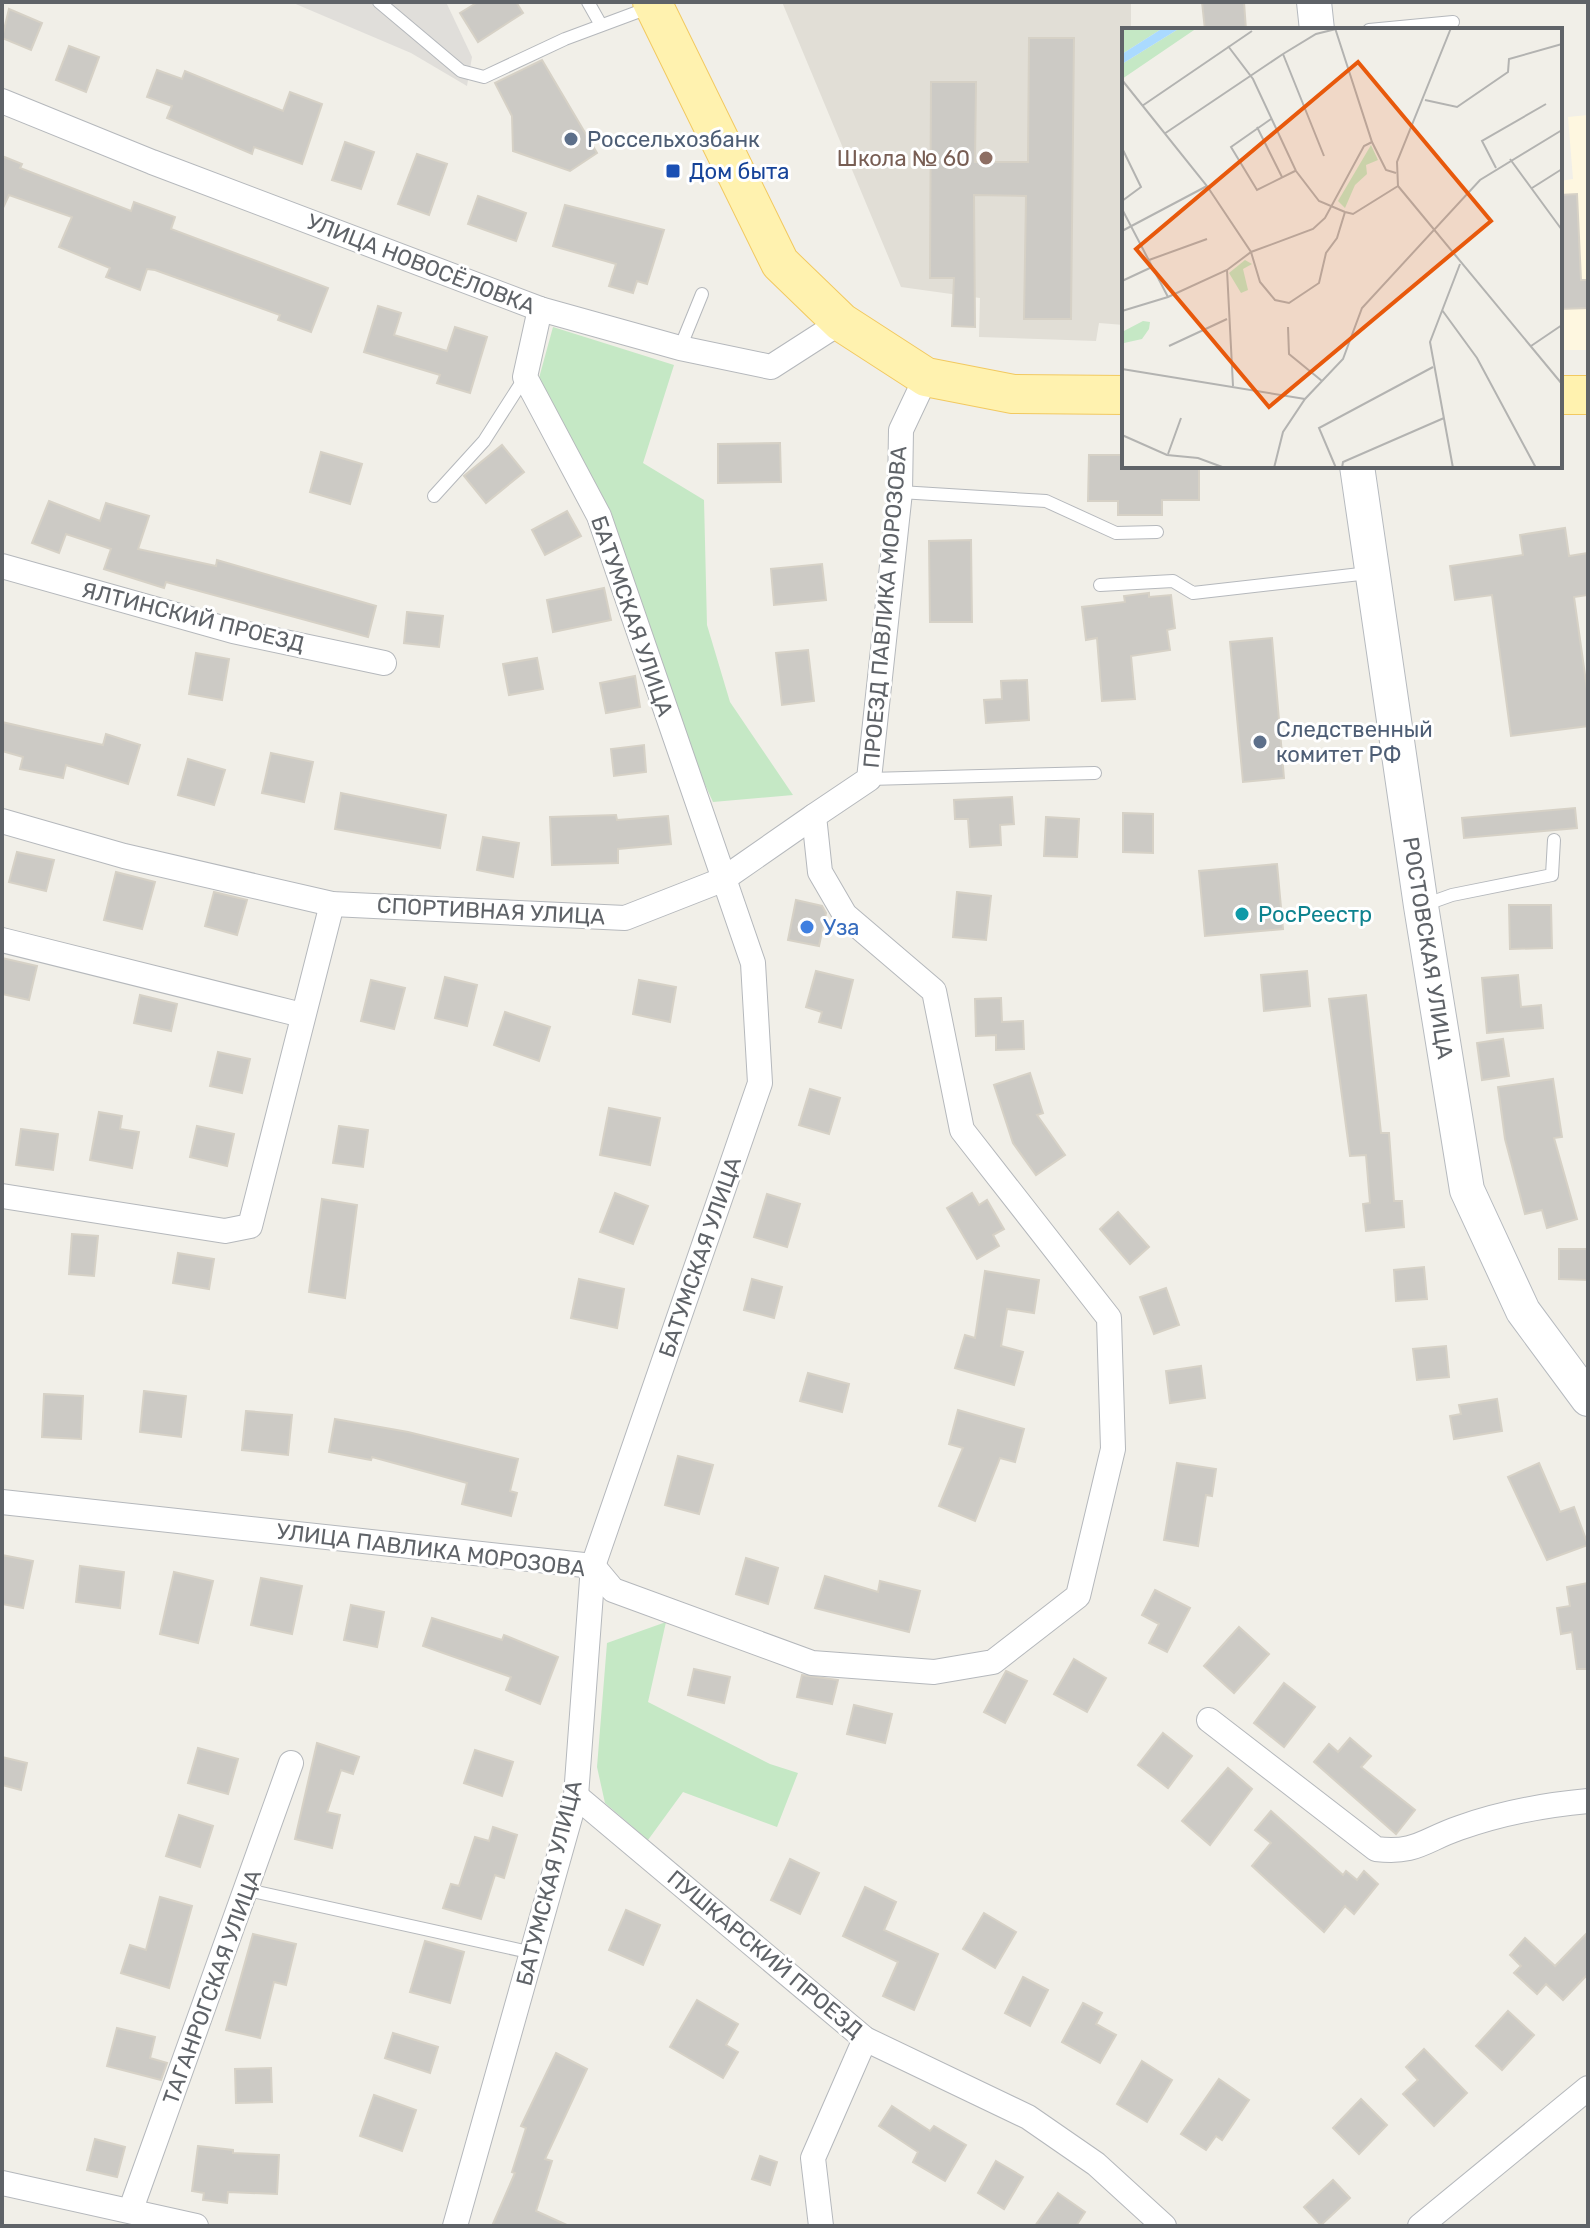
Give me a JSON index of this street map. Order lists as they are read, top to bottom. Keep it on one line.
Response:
{"streets":{"street":["УЛИЦА НОВОСЁЛОВКА","ПРОЕЗД ПАВЛИКА МОРОЗОВА","БАТУМСКАЯ УЛИЦА","ЯЛТИНСКИЙ ПРОЕЗД","СПОРТИВНАЯ УЛИЦА","РОСТОВСКАЯ УЛИЦА","УЛИЦА ПАВЛИКА МОРОЗОВА","ПУШКАРСКИЙ ПРОЕЗД","ТАГАНРОГСКАЯ УЛИЦА"]},"crossings":[["ПРОЕЗД ПАВЛИКА МОРОЗОВА","СПОРТИВНАЯ УЛИЦА"],["ПРОЕЗД ПАВЛИКА МОРОЗОВА","УЛИЦА ПАВЛИКА МОРОЗОВА"],["БАТУМСКАЯ УЛИЦА","СПОРТИВНАЯ УЛИЦА"],["БАТУМСКАЯ УЛИЦА","УЛИЦА ПАВЛИКА МОРОЗОВА"],["БАТУМСКАЯ УЛИЦА","ПУШКАРСКИЙ ПРОЕЗД"],["СПОРТИВНАЯ УЛИЦА","УЛИЦА ПАВЛИКА МОРОЗОВА"]],"places":{"other":["Россельхозбанк","Школа № 60","Следственный комитет РФ","РосРеестр","Уза"],"transit":["Дом быта"]}}
